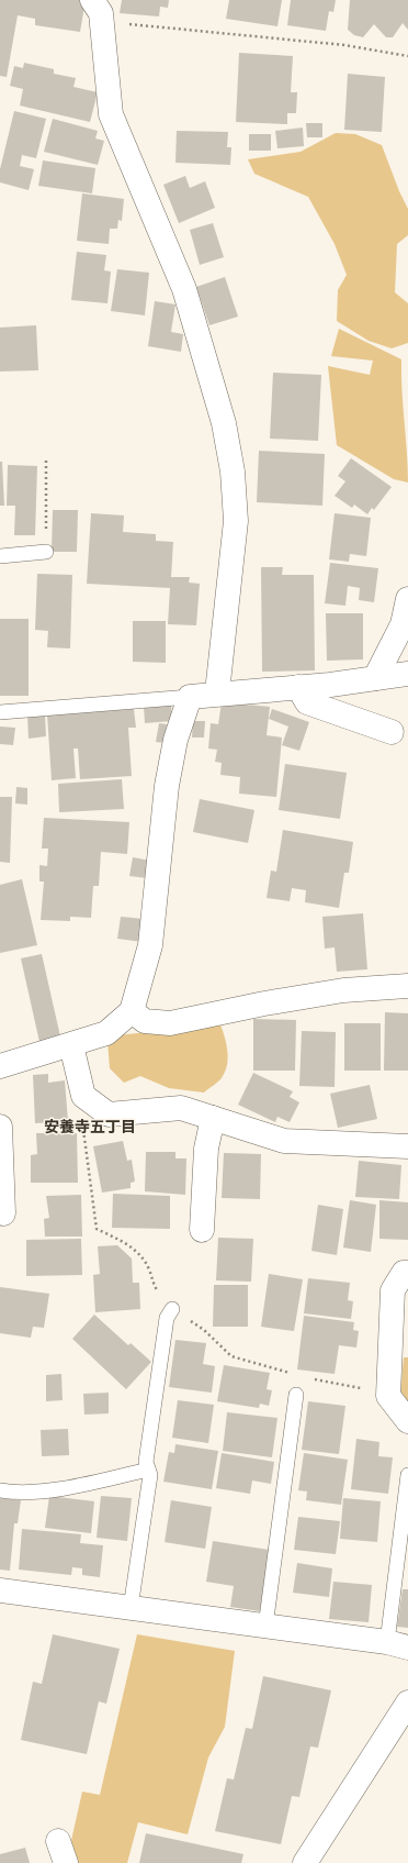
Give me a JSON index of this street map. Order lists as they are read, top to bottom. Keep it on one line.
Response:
{"districts":["安養寺五丁目"]}
